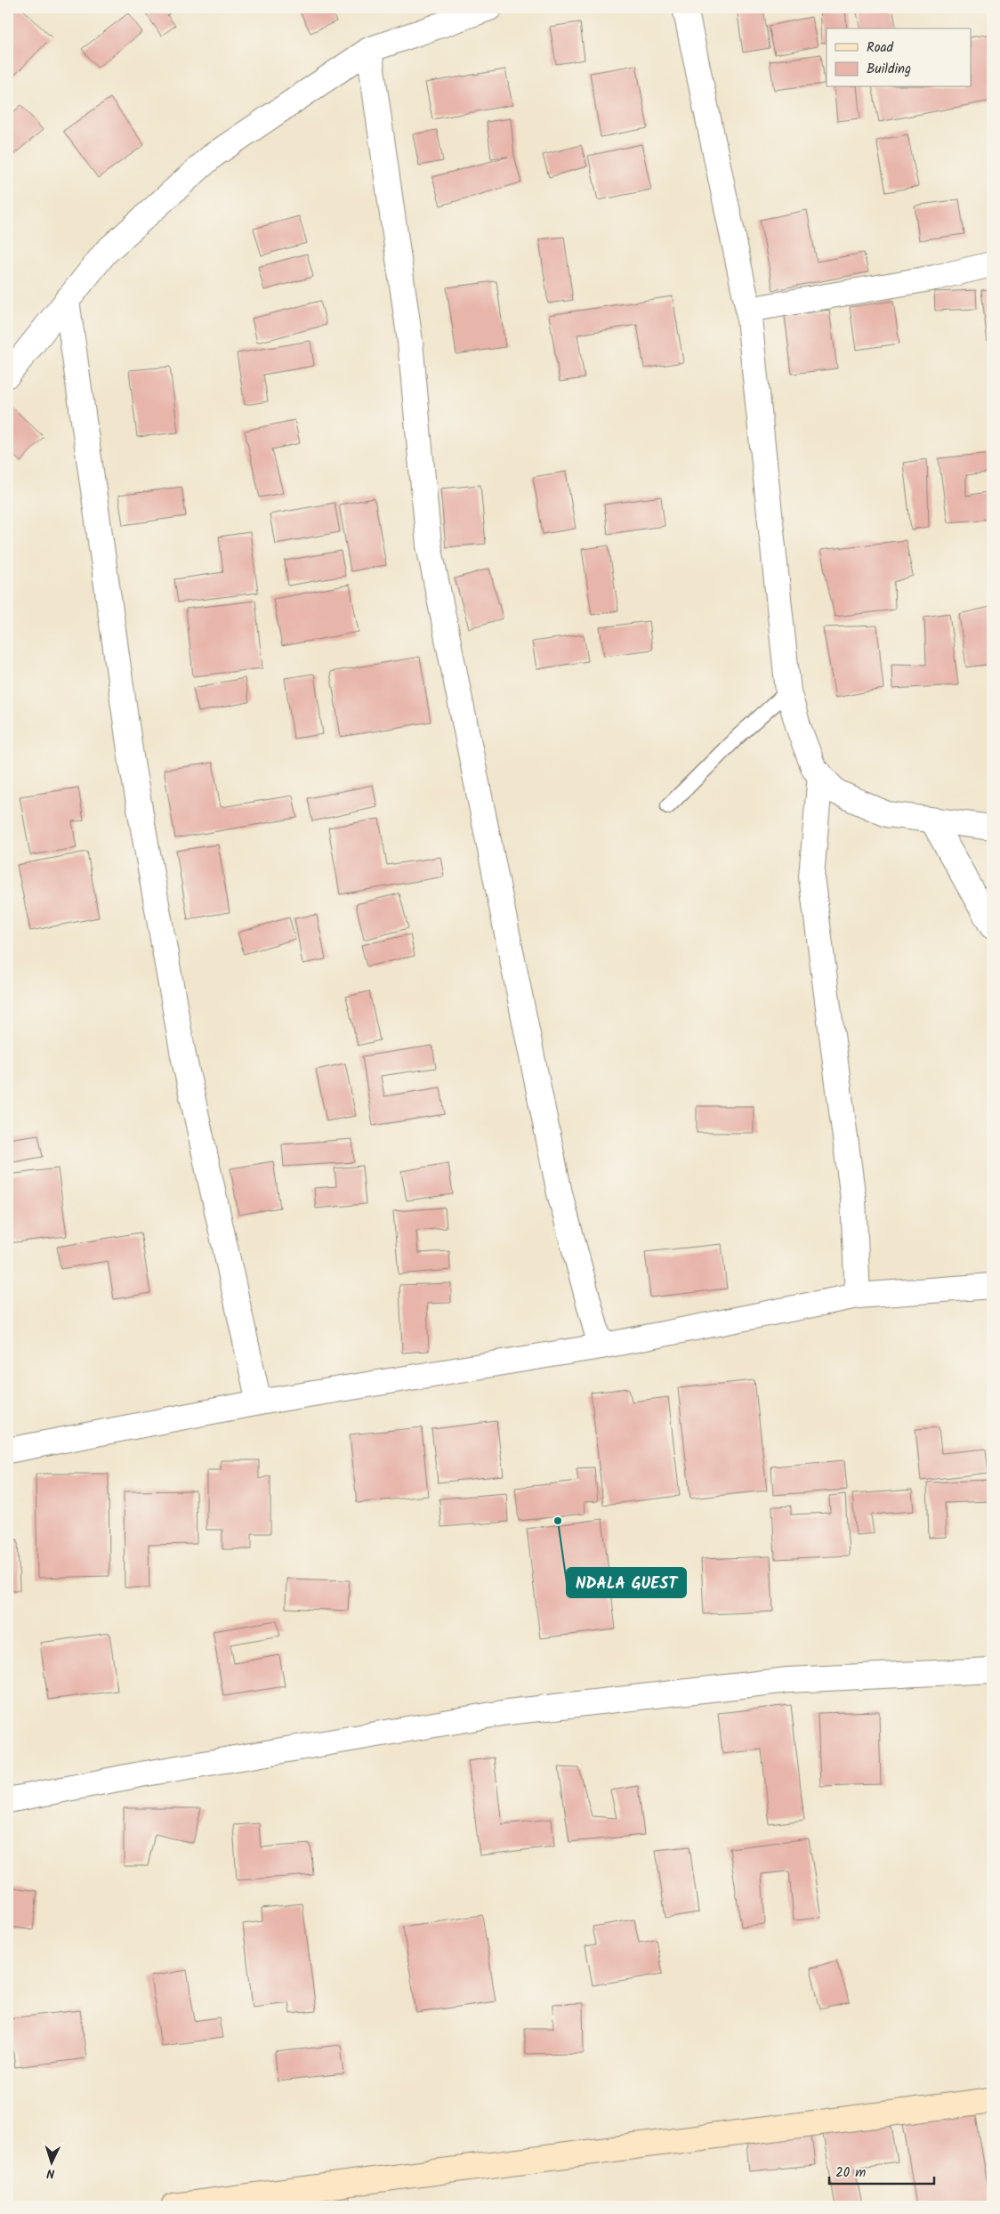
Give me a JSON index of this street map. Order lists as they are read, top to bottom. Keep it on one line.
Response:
{"places":["NDALA GUEST"],"legend":["Road","Building"],"scale_bar":"20 m","north":"bottom"}
